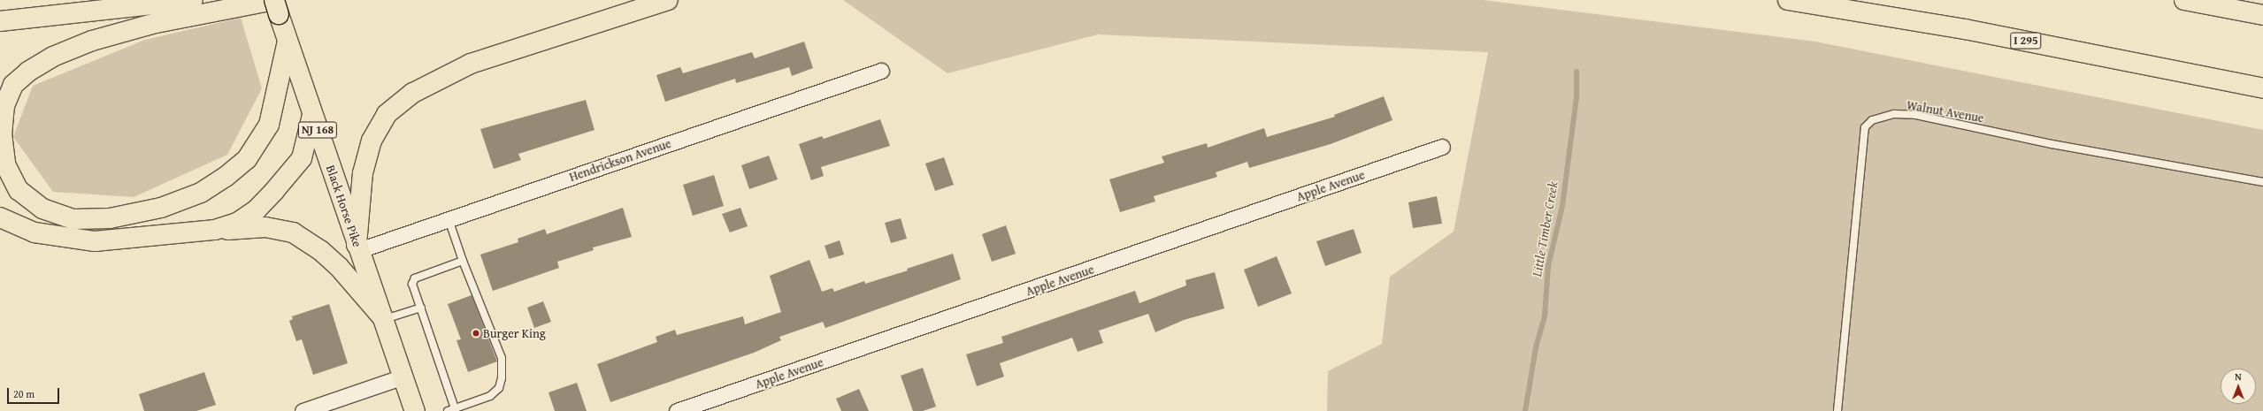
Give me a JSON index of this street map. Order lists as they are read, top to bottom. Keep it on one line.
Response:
{"streets":{"main road":["I 295","NJ 168","Black Horse Pike"],"street":["Hendrickson Avenue","Apple Avenue"],"lane":["Walnut Avenue"]},"crossings":[["Hendrickson Avenue","Black Horse Pike"]],"water":["Little Timber Creek"],"places":["Burger King"],"scale_bar":"20 m","north":"top"}
